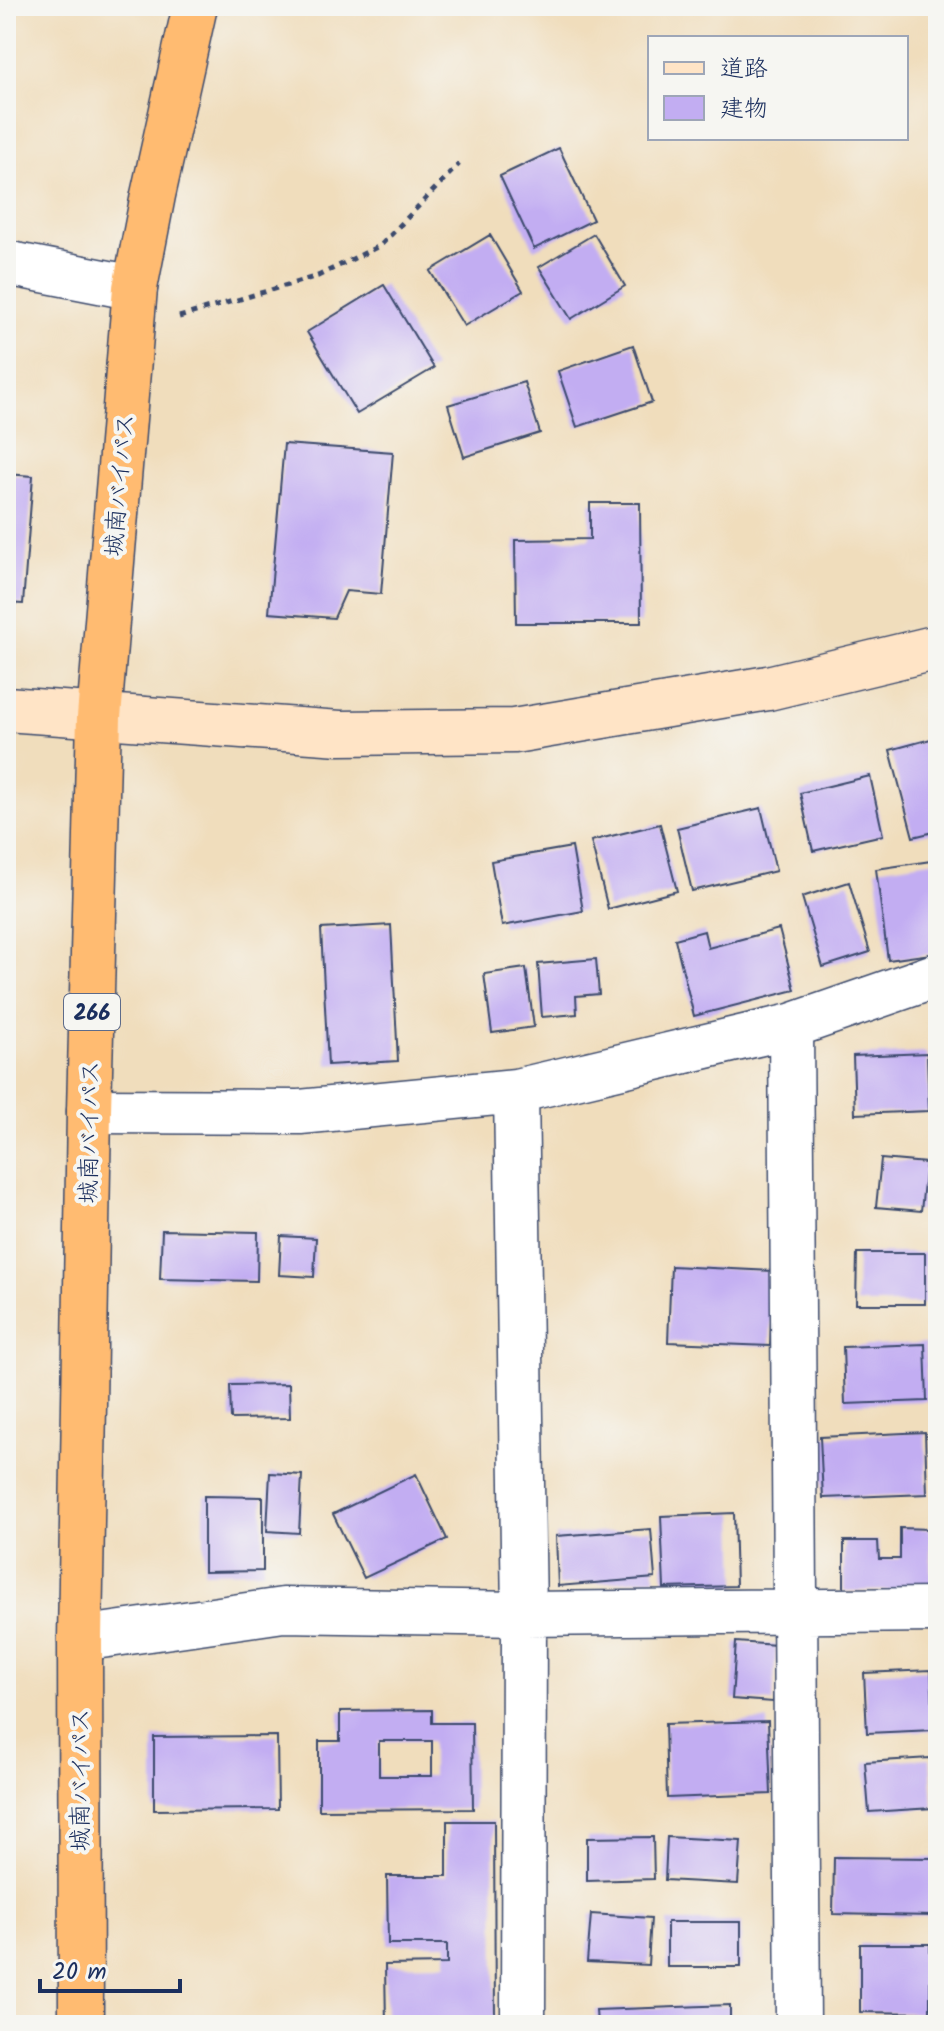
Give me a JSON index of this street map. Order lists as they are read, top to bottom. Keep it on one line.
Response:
{"streets":{"highway":["城南バイパス","266"]},"legend":["道路","建物"],"scale_bar":"20 m"}
